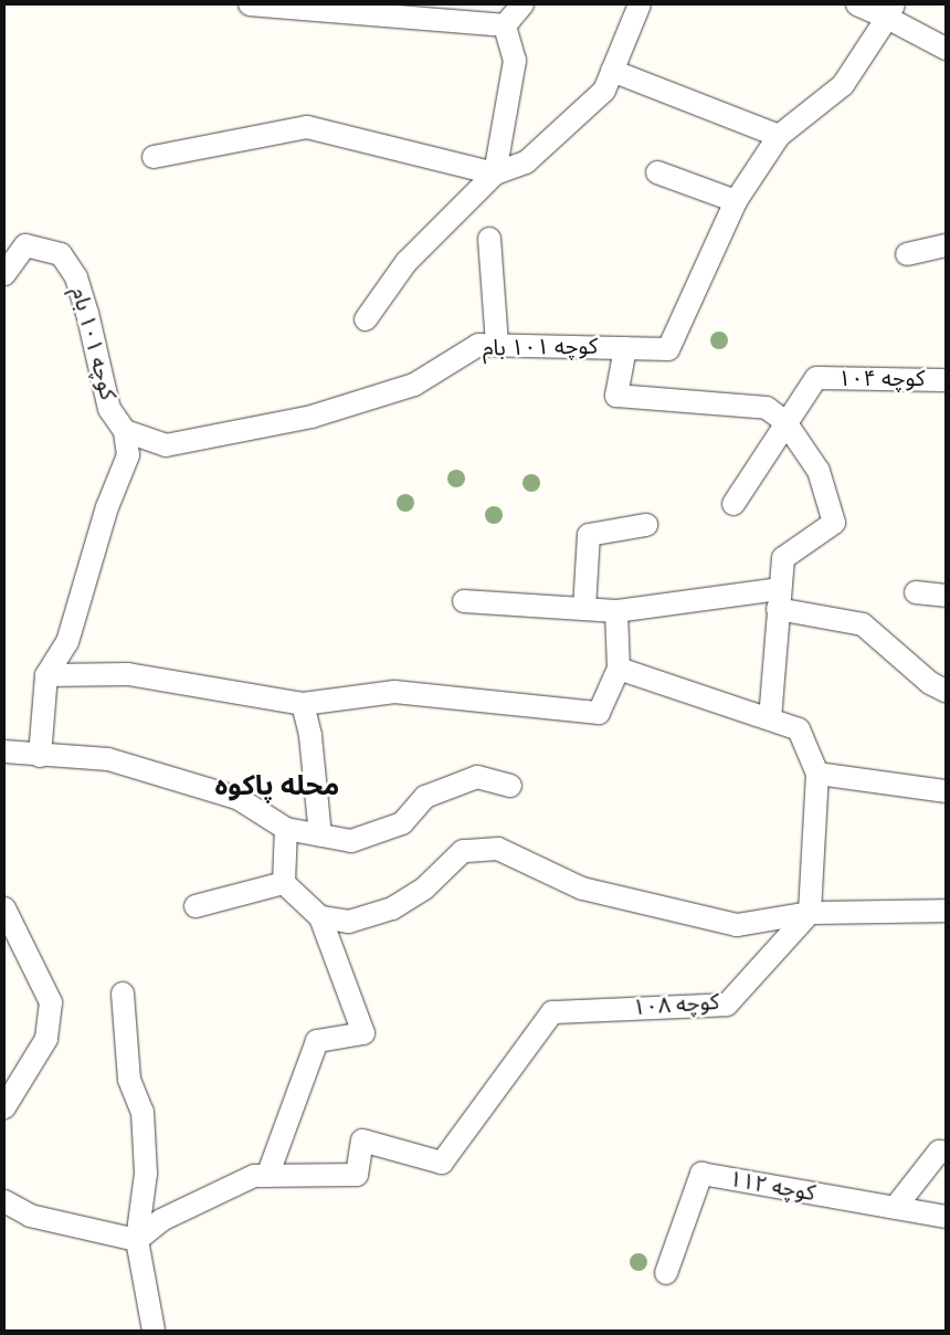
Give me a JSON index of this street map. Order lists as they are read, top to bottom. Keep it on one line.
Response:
{"streets":{"street":["کوچه ۱۰۱ بام","کوچه ۱۰۴","کوچه ۱۰۸","کوچه ۱۱۲"]},"districts":["محله پاکوه"]}
